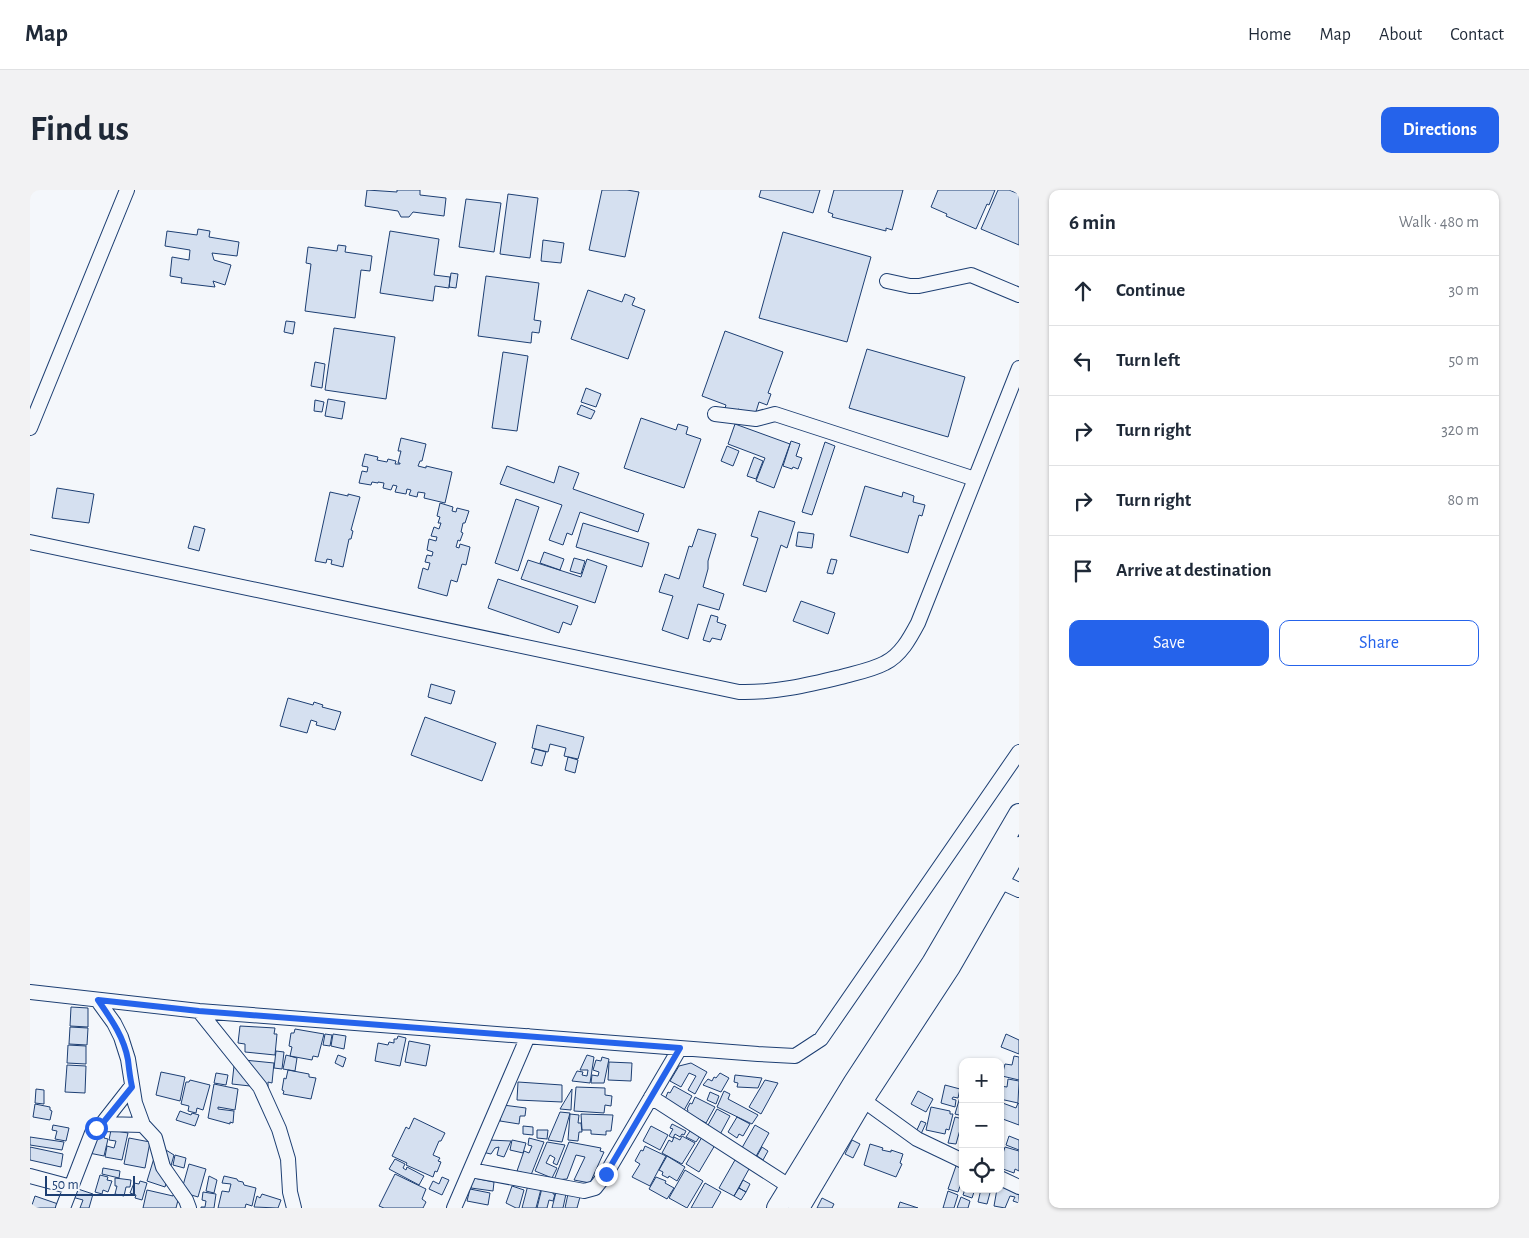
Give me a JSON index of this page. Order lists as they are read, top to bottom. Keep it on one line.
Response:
{"scale_bar":"50 m","page":{"header":"Map","nav":["Home","Map","About","Contact"],"buttons":["Directions",["Save","Share"]],"title":"Find us","heading":["6 min","Walk · 480 m"],"list":[["Continue","30 m"],["Turn left","50 m"],["Turn right","320 m"],["Turn right","80 m"],"Arrive at destination"],"map_buttons":["+","−"],"scale":"50 m"}}
